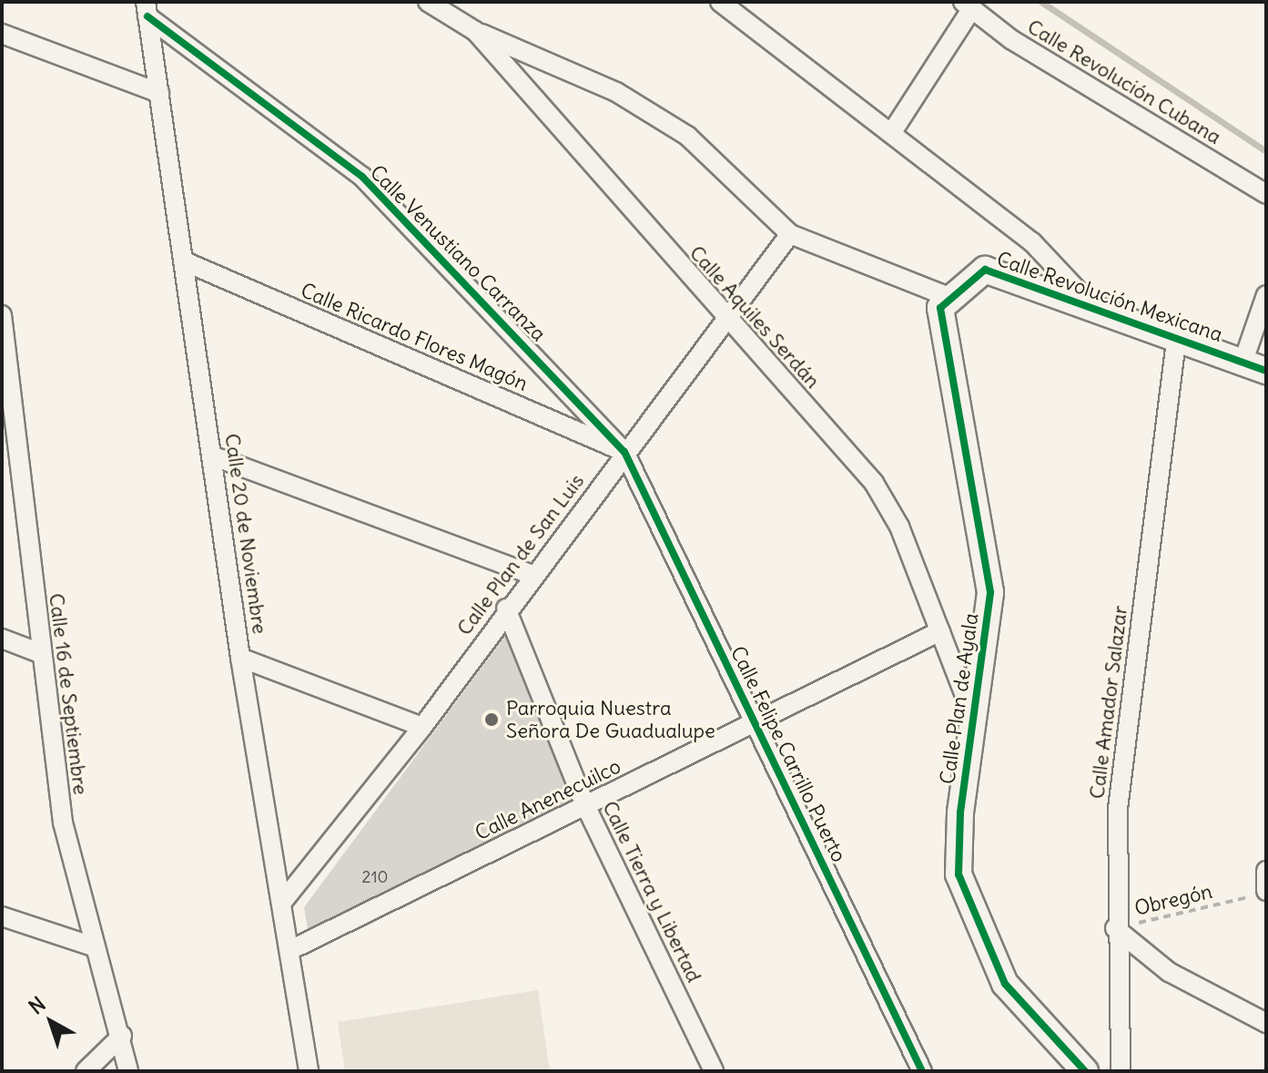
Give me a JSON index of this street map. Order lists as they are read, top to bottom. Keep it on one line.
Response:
{"streets":{"street":["Calle Revolución Cubana","Calle Venustiano Carranza","Calle Revolución Mexicana","Calle Aquiles Serdán","Calle Ricardo Flores Magón","Calle 20 de Noviembre","Calle Plan de San Luis","Calle 16 de Septiembre","Calle Plan de Ayala","Calle Amador Salazar","Calle Felipe Carrillo Puerto","Calle Anenecuilco","Calle Tierra y Libertad"],"path":["Obregón"]},"crossings":[["Calle Venustiano Carranza","Calle Ricardo Flores Magón"],["Calle Venustiano Carranza","Calle 20 de Noviembre"],["Calle Venustiano Carranza","Calle Plan de San Luis"],["Calle Venustiano Carranza","Calle Felipe Carrillo Puerto"],["Calle Revolución Mexicana","Calle Plan de Ayala"],["Calle Revolución Mexicana","Calle Amador Salazar"],["Calle Aquiles Serdán","Calle Plan de San Luis"],["Calle Aquiles Serdán","Calle Plan de Ayala"],["Calle Aquiles Serdán","Calle Anenecuilco"],["Calle Ricardo Flores Magón","Calle 20 de Noviembre"],["Calle Ricardo Flores Magón","Calle Plan de San Luis"],["Calle Ricardo Flores Magón","Calle Felipe Carrillo Puerto"],["Calle 20 de Noviembre","Calle Plan de San Luis"],["Calle 20 de Noviembre","Calle Anenecuilco"],["Calle Plan de San Luis","Calle Felipe Carrillo Puerto"],["Calle Plan de San Luis","Calle Tierra y Libertad"],["Calle Amador Salazar","Obregón"],["Calle Felipe Carrillo Puerto","Calle Anenecuilco"],["Calle Anenecuilco","Calle Tierra y Libertad"]],"places":["Parroquia Nuestra Señora De Guadualupe"],"house_numbers":["210"],"north":"top left"}
